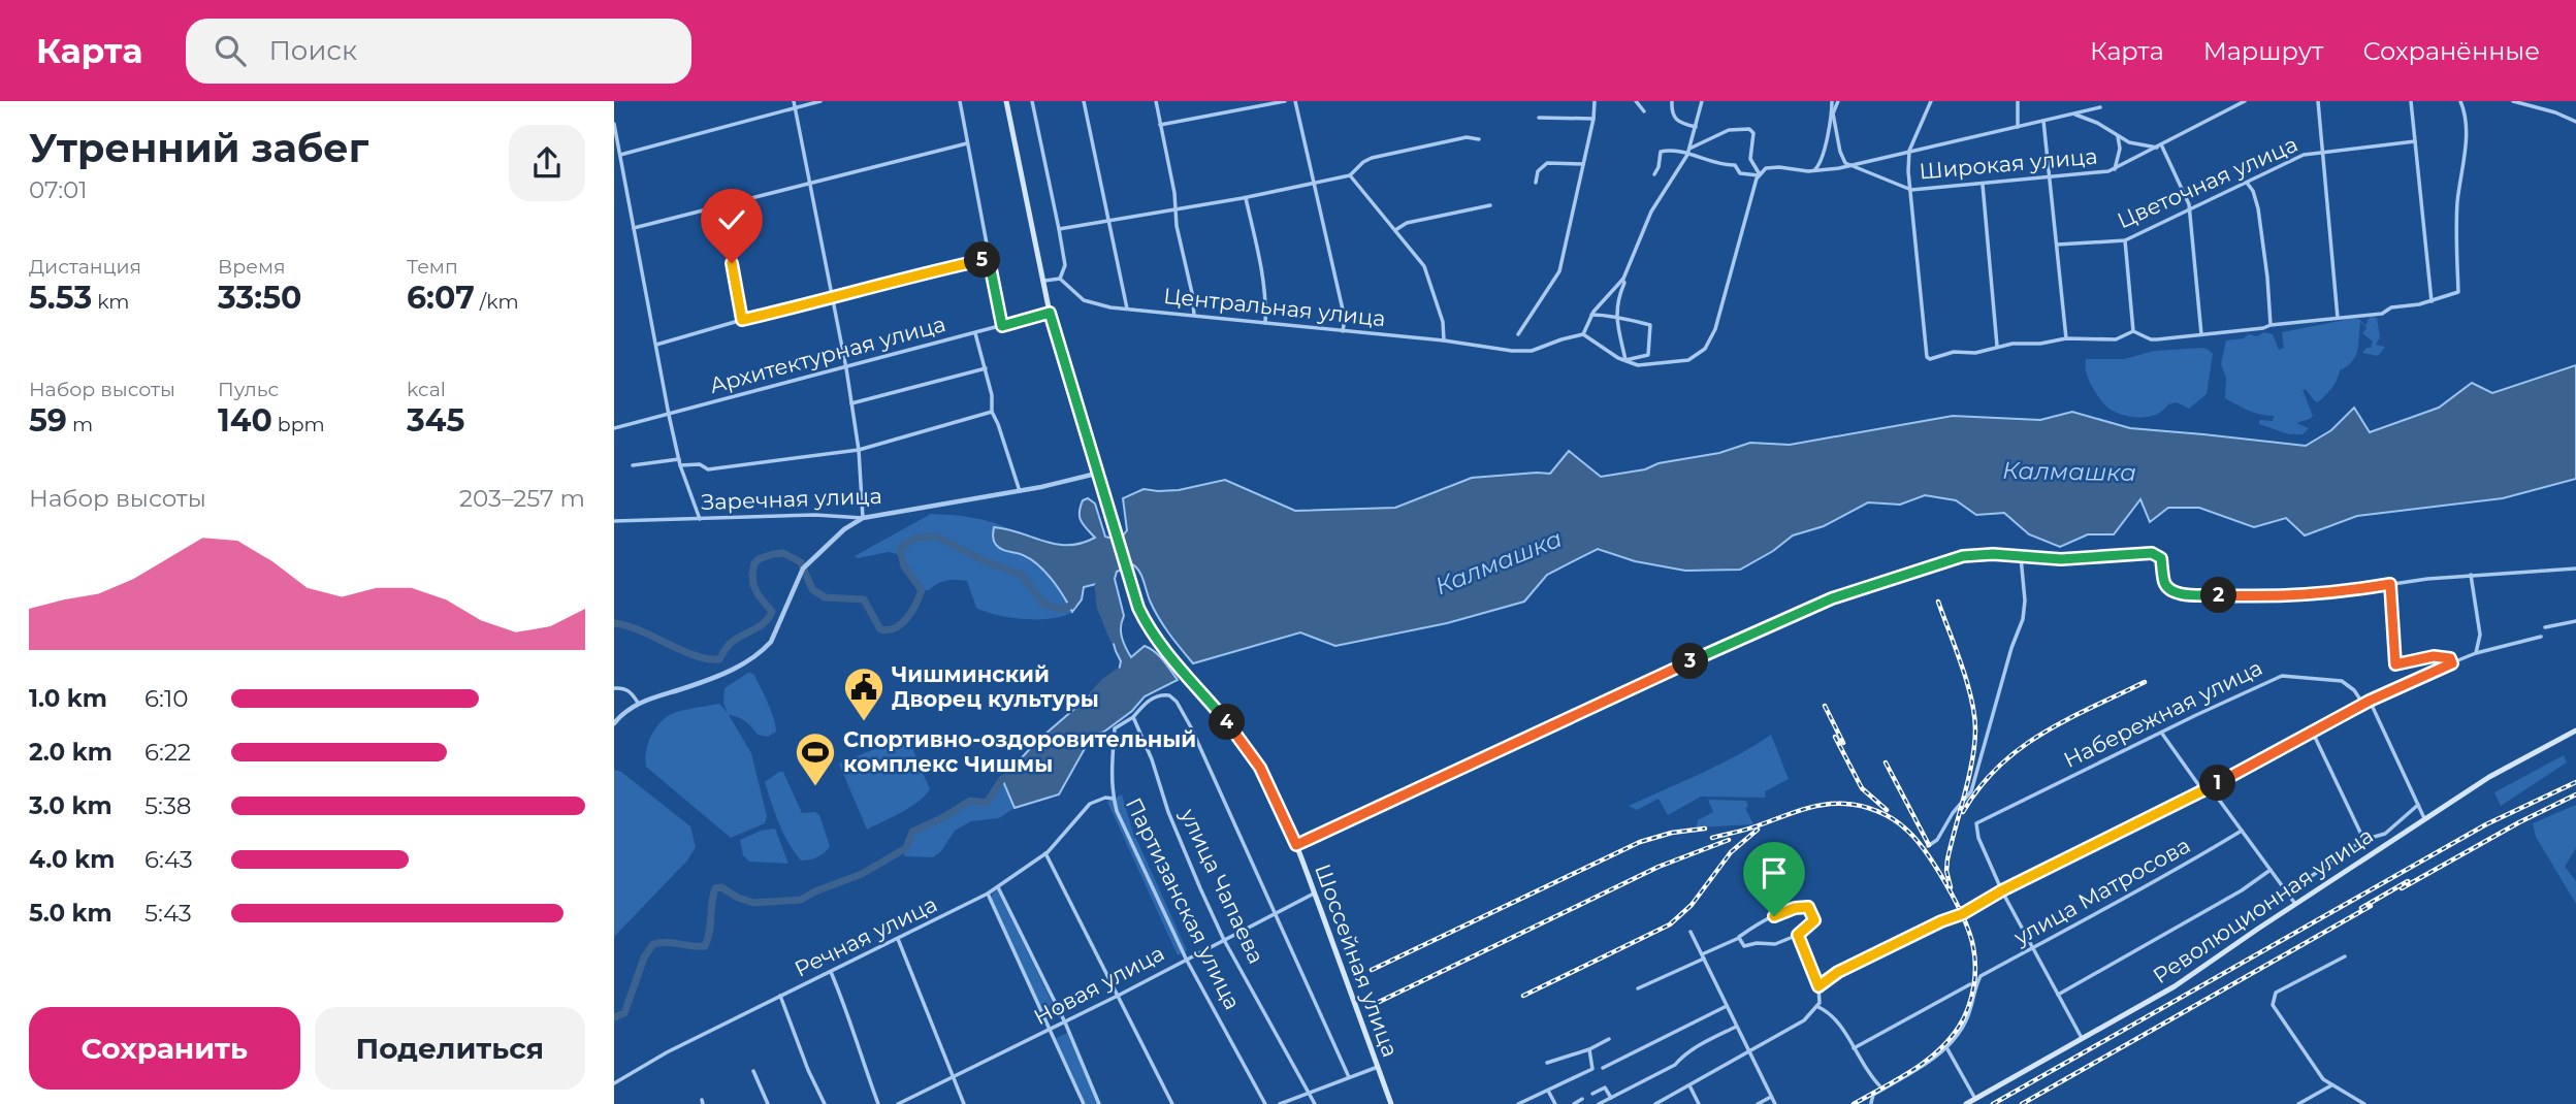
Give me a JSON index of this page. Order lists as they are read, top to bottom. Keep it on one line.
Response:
{"streets":{"main road":["Революционная улица","Шоссейная улица"],"street":["Широкая улица","Цветочная улица","Центральная улица","Архитектурная улица","Заречная улица","Набережная улица","улица Чапаева","улица Матросова","Партизанская улица","Речная улица","Новая улица"]},"crossings":[["Архитектурная улица","Шоссейная улица"],["Заречная улица","Шоссейная улица"],["улица Чапаева","Партизанская улица"],["улица Чапаева","Новая улица"],["Партизанская улица","Речная улица"],["Партизанская улица","Новая улица"],["Шоссейная улица","Новая улица"]],"water":["Калмашка"],"places":{"public building":["Чишминский Дворец культуры"],"sports":["Спортивно-оздоровительный комплекс Чишмы"]},"page":{"header":"Карта","search":"Поиск","nav":["Карта","Маршрут","Сохранённые"],"heading":["Утренний забег","07:01"],"stats":[["Дистанция","5.53 km"],["Время","33:50"],["Темп","6:07 /km"],["Набор высоты","59 m"],["Пульс","140 bpm"],["kcal","345"]],"pins":["5","2","3","4","1"],"chart":["Набор высоты","203–257 m"],"list":[{"name":"1.0 km","note":"6:10"},{"name":"2.0 km","note":"6:22"},{"name":"3.0 km","note":"5:38"},{"name":"4.0 km","note":"6:43"},{"name":"5.0 km","note":"5:43"}],"buttons":["Сохранить","Поделиться"]}}
